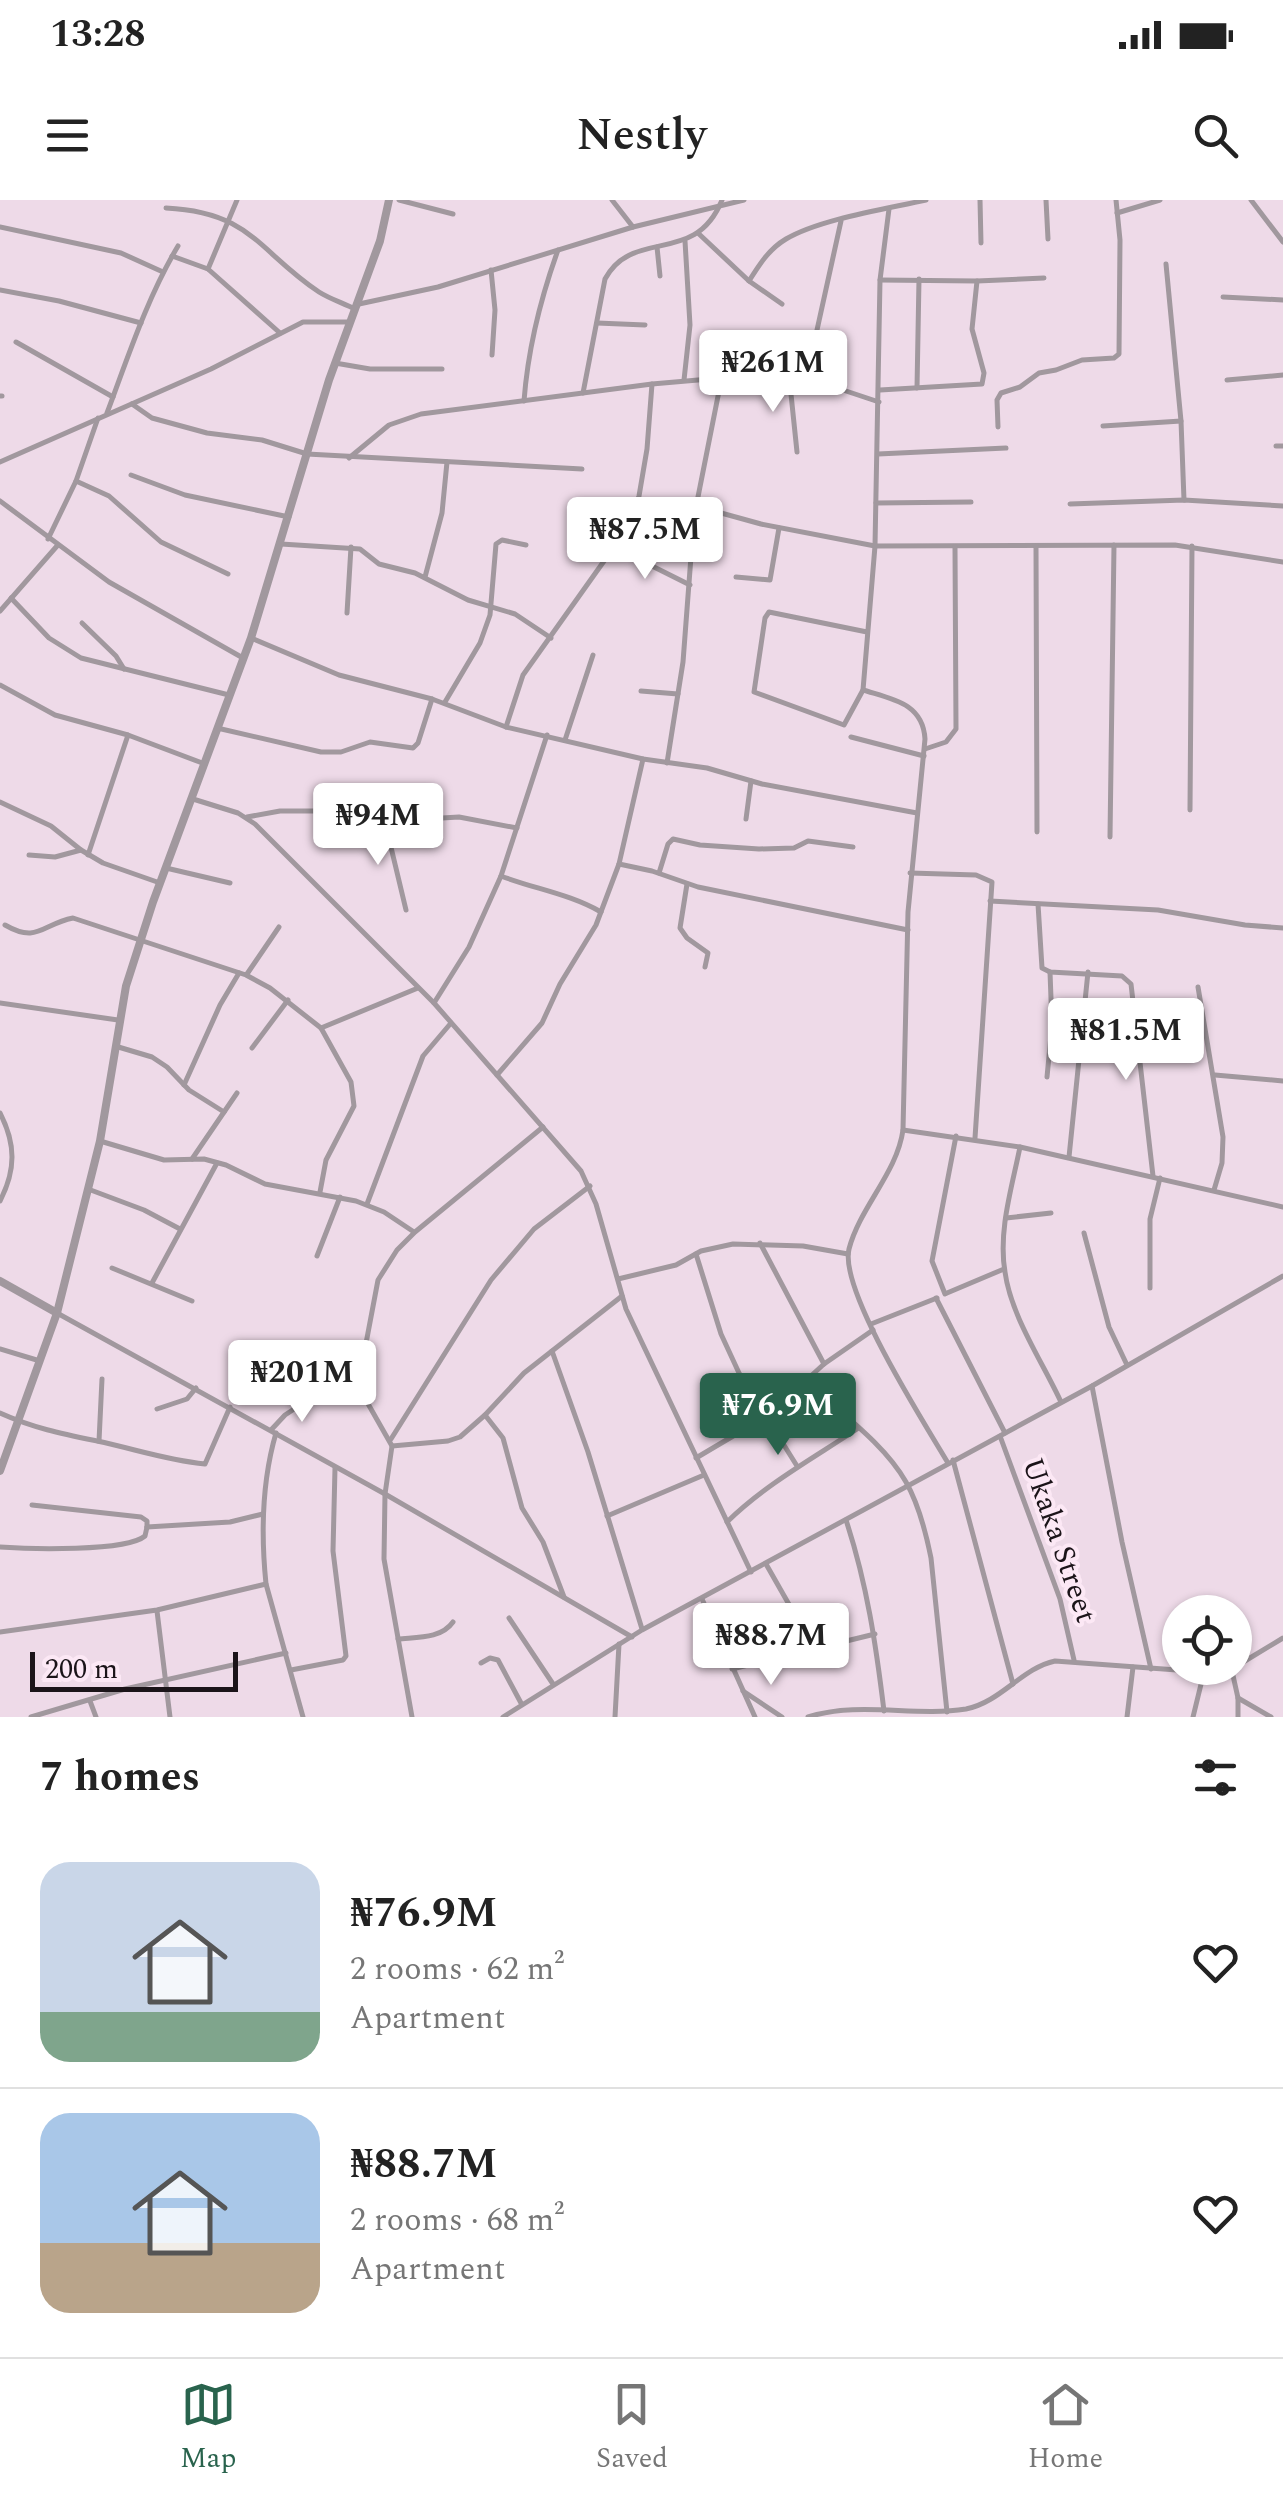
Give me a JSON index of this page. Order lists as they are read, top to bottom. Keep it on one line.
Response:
{"streets":{"street":["Ukaka Street"]},"scale_bar":"200 m","page":{"status":"13:28","header":"Nestly","price":["₦261M","₦87.5M","₦94M","₦81.5M","₦201M","₦76.9M","₦88.7M"],"scale":"200 m","heading":"7 homes","list":[{"name":"₦76.9M","note":"2 rooms · 62 m² · Apartment"},{"name":"₦88.7M","note":"2 rooms · 68 m² · Apartment"}],"tabs":["Map","Saved","Home"]}}
